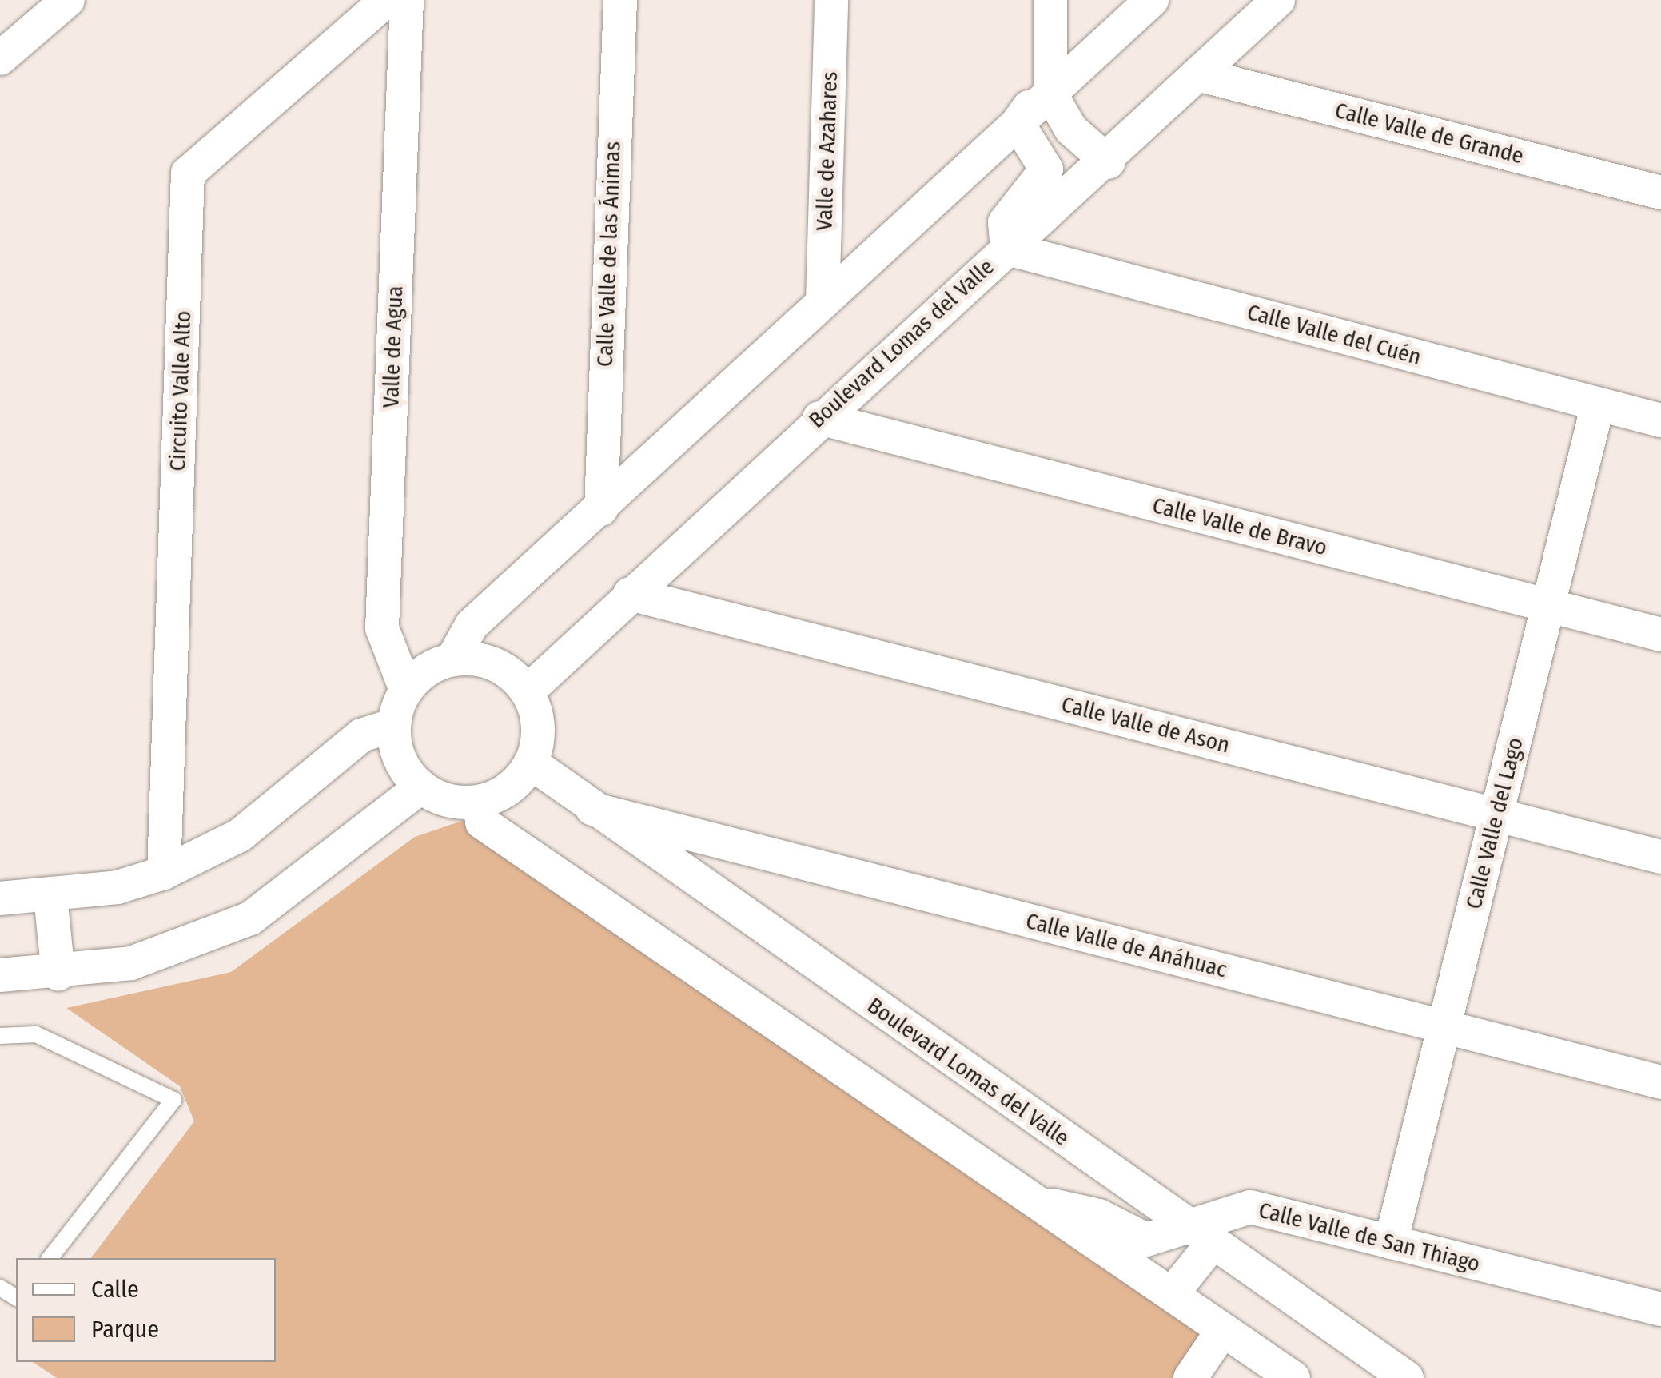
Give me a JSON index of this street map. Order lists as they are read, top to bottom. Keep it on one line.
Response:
{"streets":{"street":["Calle Valle de Grande","Valle de Azahares","Calle Valle de las Ánimas","Calle Valle del Cuén","Boulevard Lomas del Valle","Valle de Agua","Circuito Valle Alto","Calle Valle de Bravo","Calle Valle de Ason","Calle Valle del Lago","Calle Valle de Anáhuac","Calle Valle de San Thiago"]},"crossings":[["Calle Valle de Grande","Boulevard Lomas del Valle"],["Calle Valle del Cuén","Boulevard Lomas del Valle"],["Calle Valle del Cuén","Calle Valle del Lago"],["Boulevard Lomas del Valle","Valle de Agua"],["Boulevard Lomas del Valle","Calle Valle de Bravo"],["Boulevard Lomas del Valle","Calle Valle de Ason"],["Boulevard Lomas del Valle","Calle Valle de Anáhuac"],["Boulevard Lomas del Valle","Calle Valle de San Thiago"],["Calle Valle de Bravo","Calle Valle del Lago"],["Calle Valle de Ason","Calle Valle del Lago"],["Calle Valle del Lago","Calle Valle de Anáhuac"],["Calle Valle del Lago","Calle Valle de San Thiago"]],"legend":["Calle","Parque"]}
